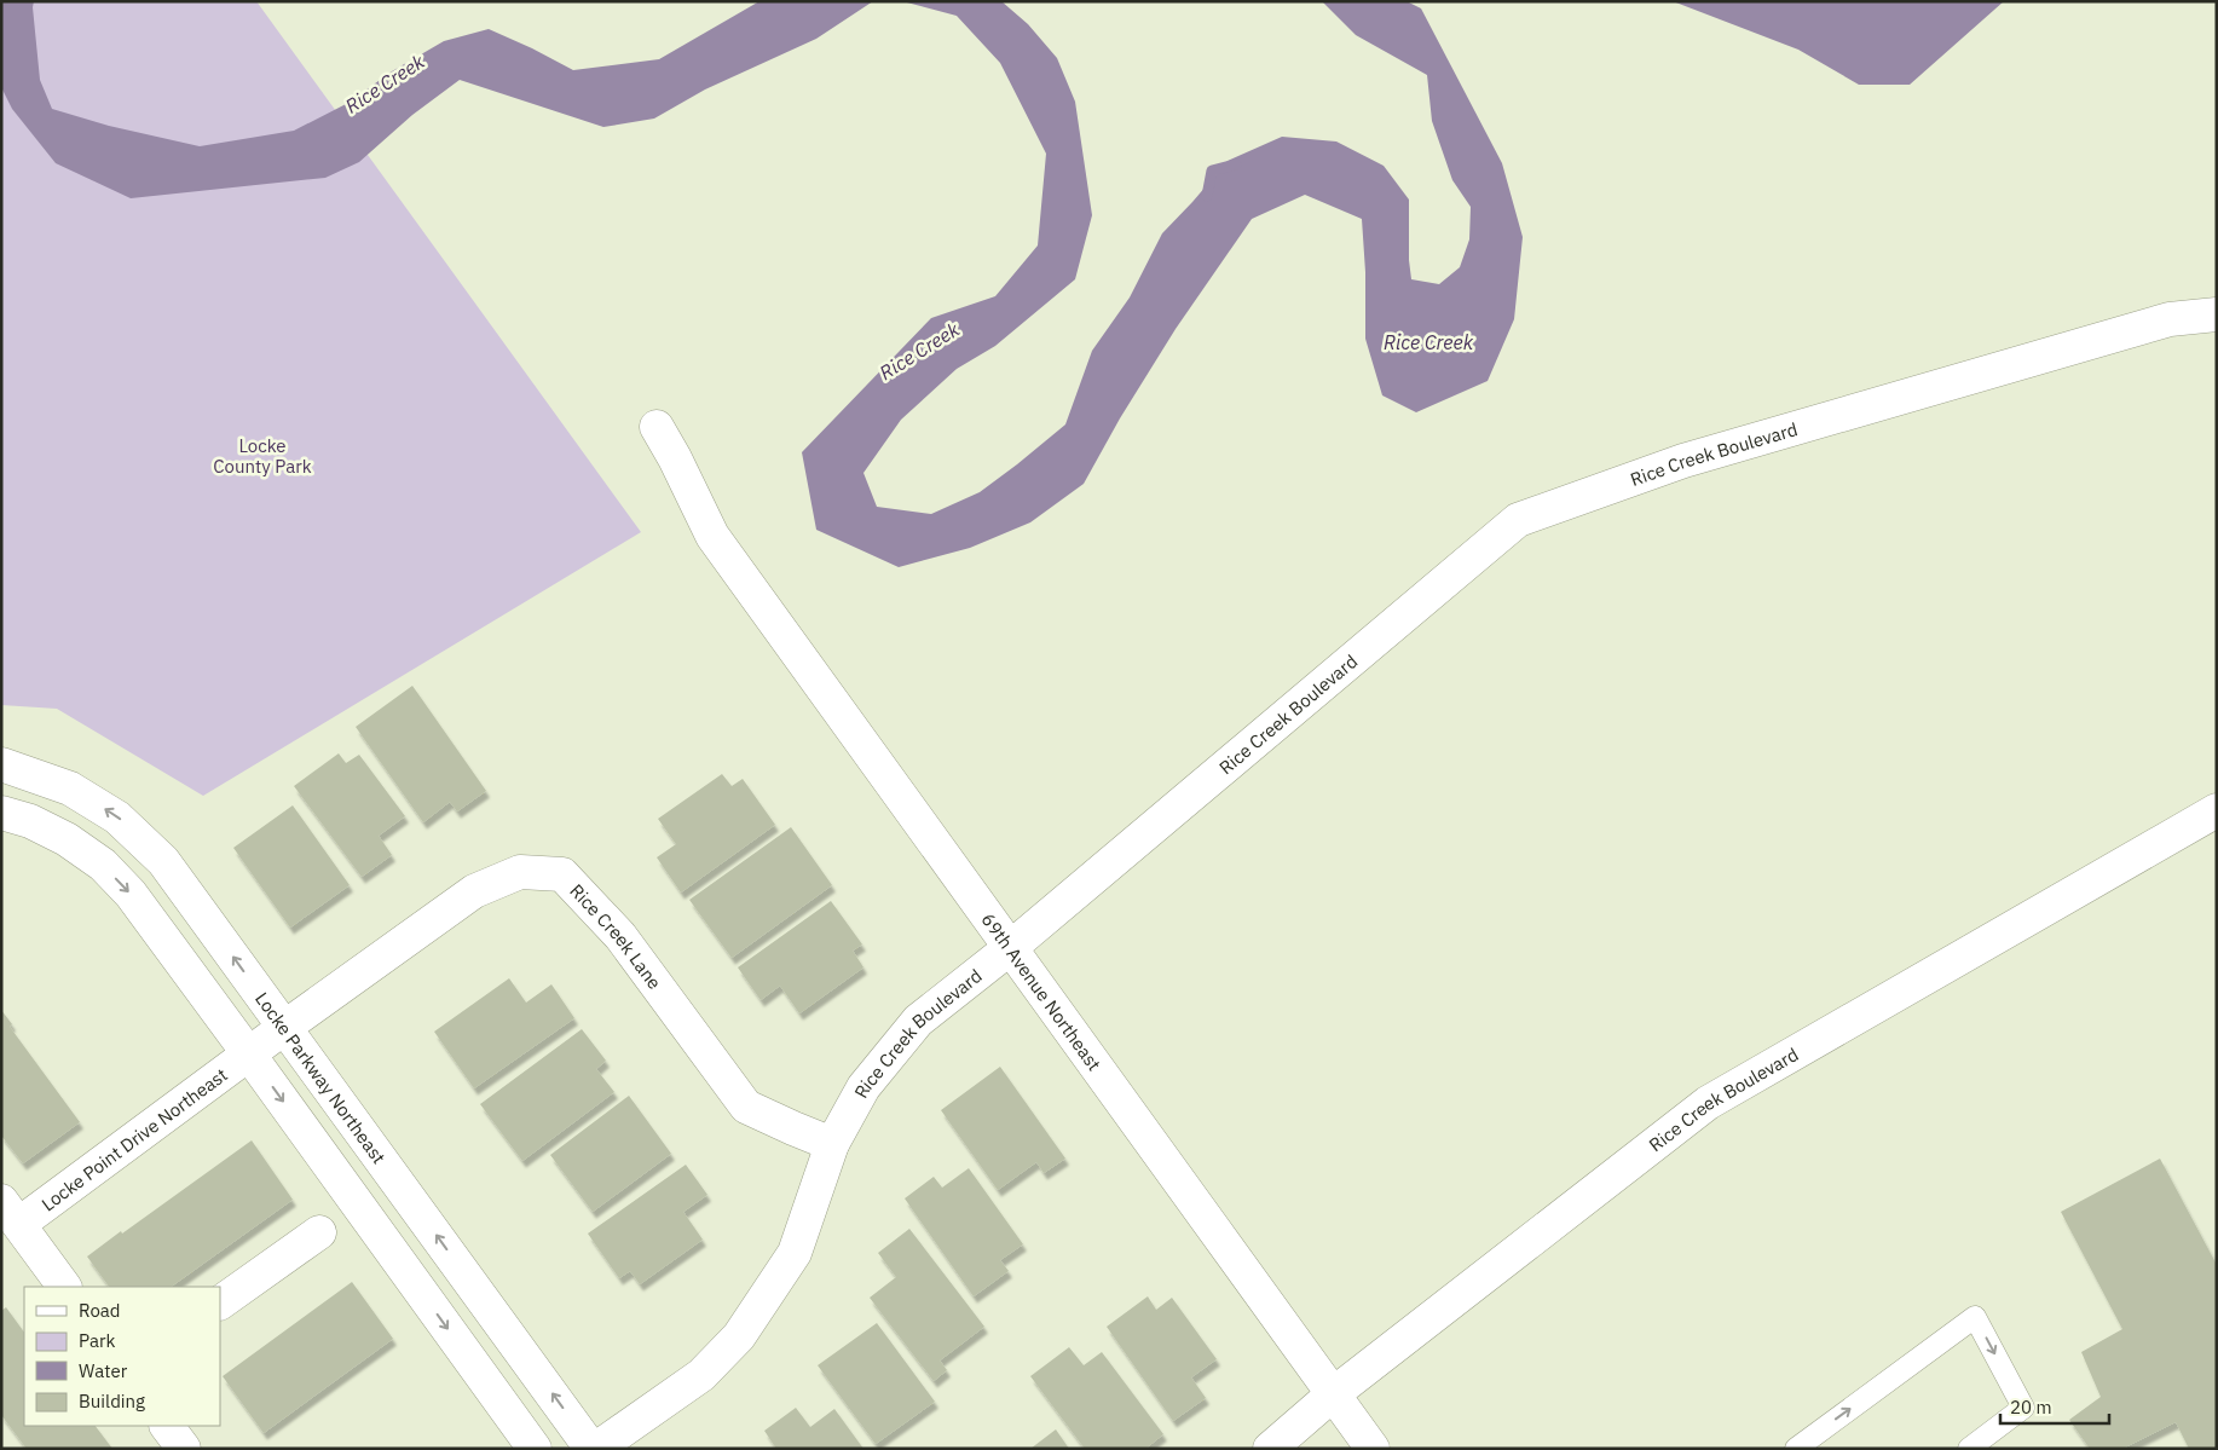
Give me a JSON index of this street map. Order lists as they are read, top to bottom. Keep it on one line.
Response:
{"streets":{"street":["Rice Creek Boulevard","Rice Creek Lane","69th Avenue Northeast","Locke Parkway Northeast","Locke Point Drive Northeast"]},"crossings":[["Rice Creek Boulevard","Rice Creek Lane"],["Rice Creek Boulevard","69th Avenue Northeast"],["Rice Creek Boulevard","Locke Parkway Northeast"],["Rice Creek Lane","Locke Parkway Northeast"],["Rice Creek Lane","Locke Point Drive Northeast"]],"water":["Rice Creek"],"parks":["Locke County Park"],"legend":["Road","Park","Water","Building"],"scale_bar":"20 m"}
